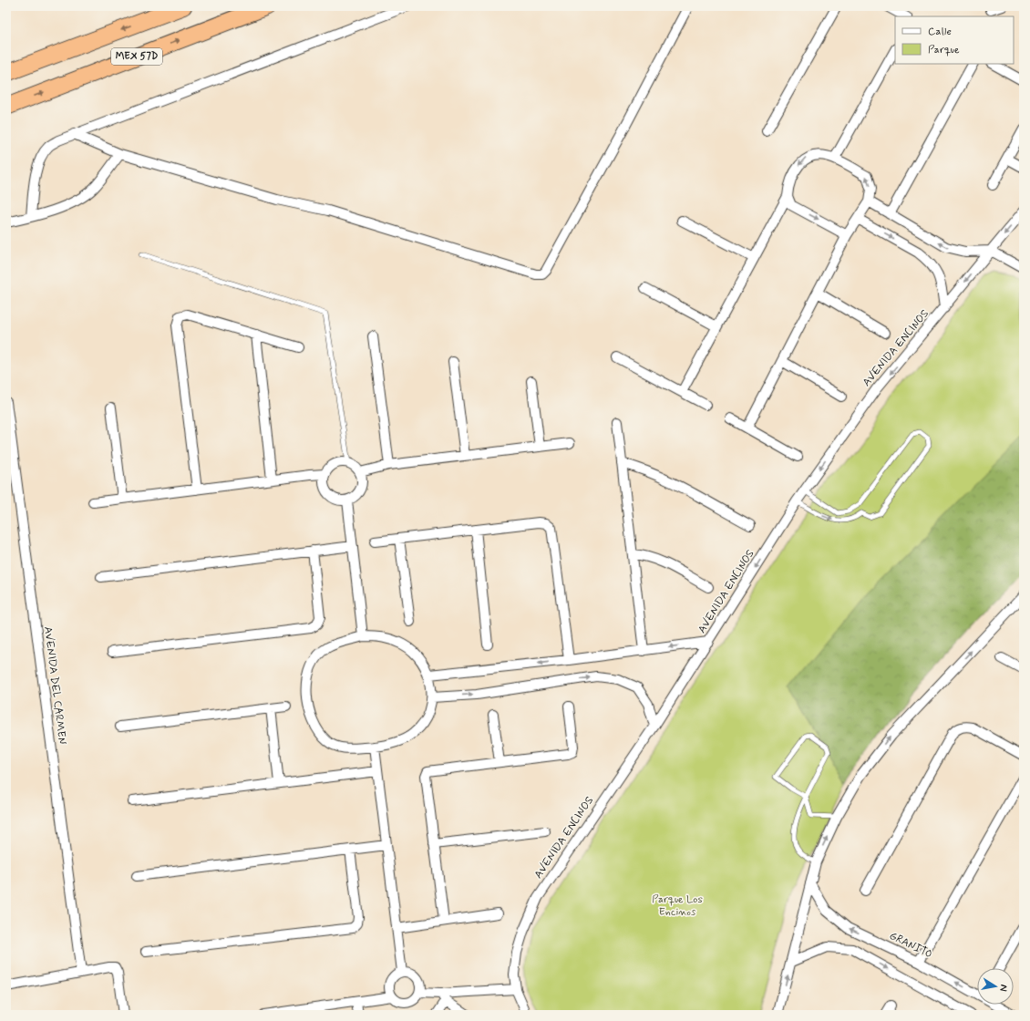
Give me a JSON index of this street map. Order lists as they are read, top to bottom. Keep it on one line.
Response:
{"streets":{"highway":["MEX 57D"],"street":["AVENIDA ENCINOS","AVENIDA DEL CARMEN","GRANITO"]},"one_way":["AVENIDA ENCINOS","GRANITO"],"parks":["Parque Los Encinos"],"legend":["Calle","Parque"],"north":"right"}
